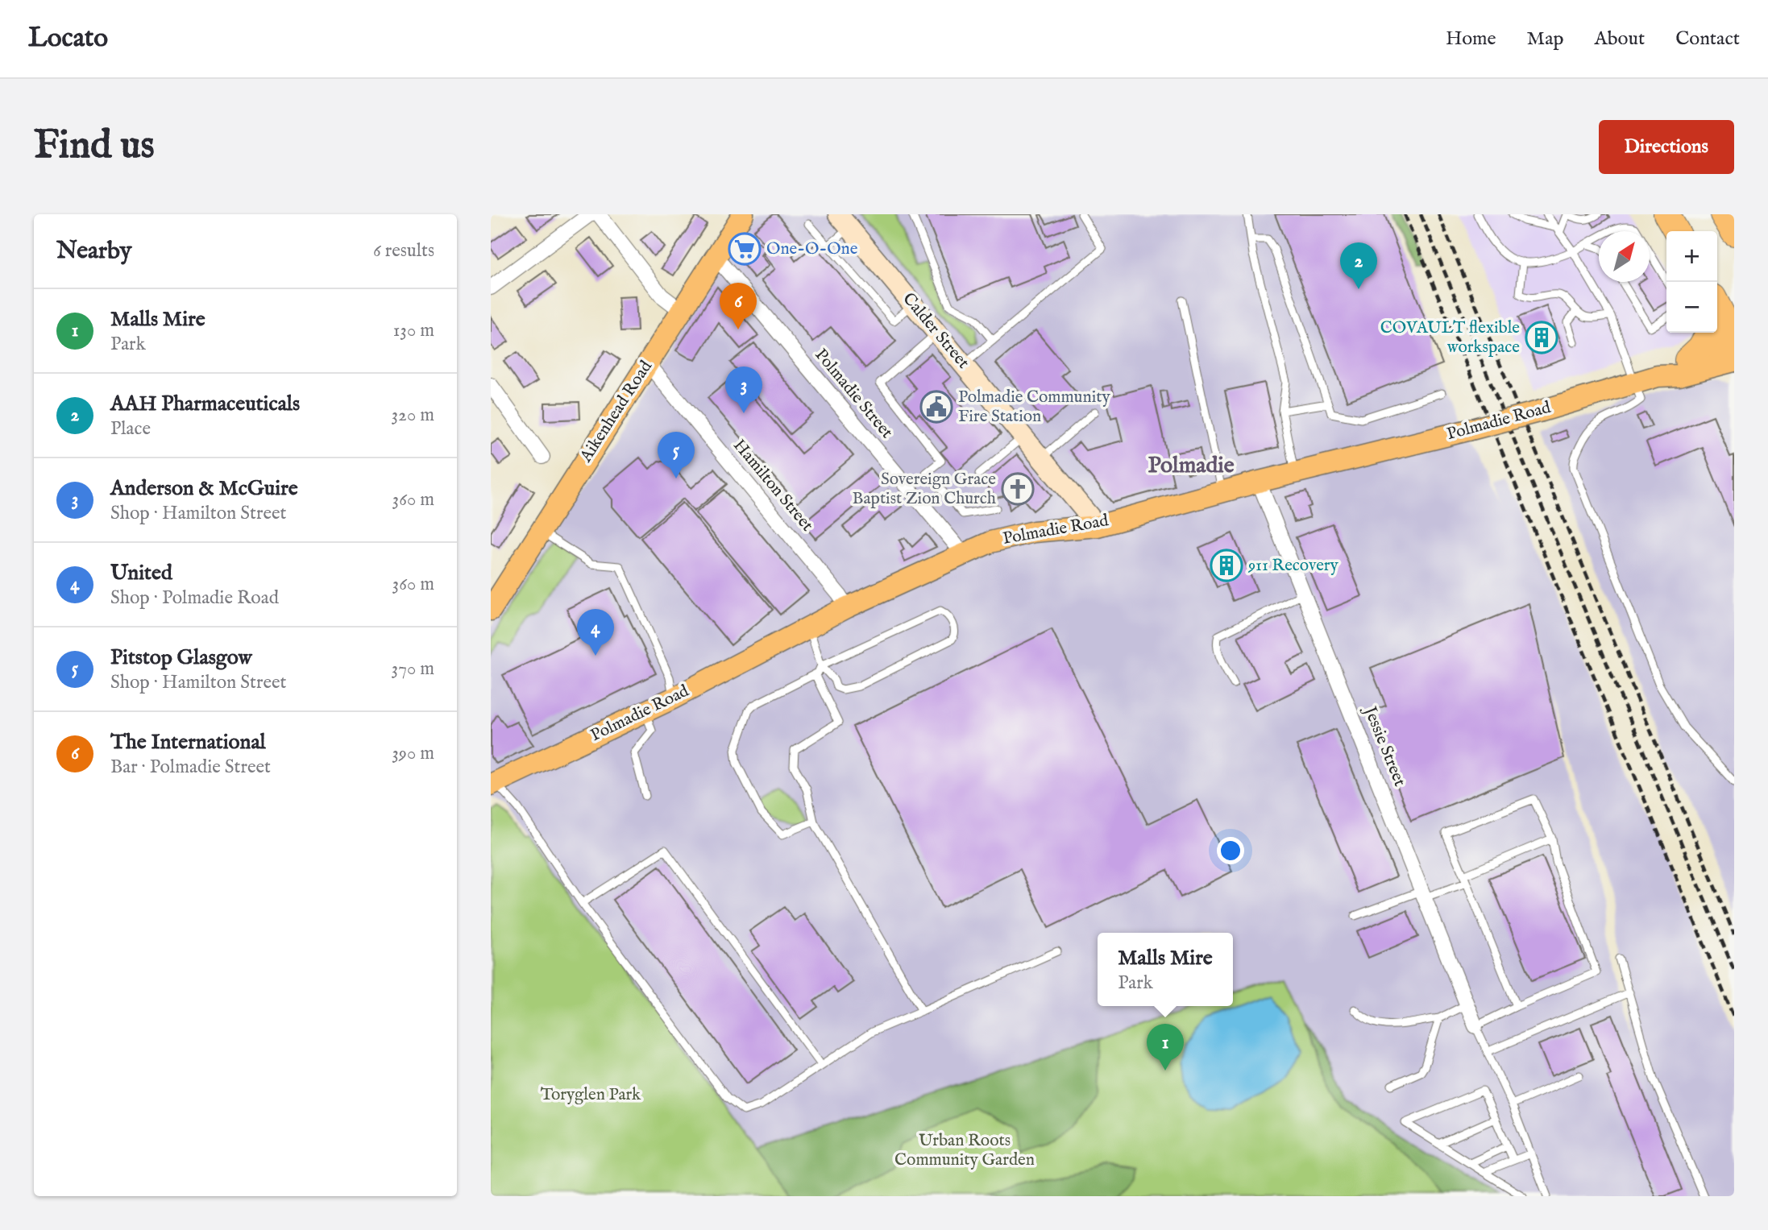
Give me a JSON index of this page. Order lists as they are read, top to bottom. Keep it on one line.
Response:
{"streets":{"main road":["Calder Street","Aikenhead Road","Polmadie Road"],"street":["Polmadie Street","Hamilton Street","Jessie Street"]},"crossings":[["Calder Street","Polmadie Road"],["Polmadie Street","Aikenhead Road"],["Polmadie Street","Polmadie Road"],["Aikenhead Road","Hamilton Street"],["Polmadie Road","Hamilton Street"],["Polmadie Road","Jessie Street"]],"districts":["Polmadie"],"parks":["Toryglen Park","Urban Roots Community Garden"],"places":{"supermarket":["One-O-One"],"building":["COVAULT flexible workspace","911 Recovery"],"public building":["Polmadie Community Fire Station"],"church":["Sovereign Grace Baptist Zion Church"]},"north":"top right","page":{"header":"Locato","nav":["Home","Map","About","Contact"],"buttons":"Directions","title":"Find us","heading":["Nearby","6 results"],"map_buttons":["+","−"],"pins":["2","6","3","5","4","1"],"list":[{"mark":"1","name":"Malls Mire","note":"Park","value":"130 m"},{"mark":"2","name":"AAH Pharmaceuticals","note":"Place","value":"320 m"},{"mark":"3","name":"Anderson & McGuire","note":"Shop · Hamilton Street","value":"360 m"},{"mark":"4","name":"United","note":"Shop · Polmadie Road","value":"360 m"},{"mark":"5","name":"Pitstop Glasgow","note":"Shop · Hamilton Street","value":"370 m"},{"mark":"6","name":"The International","note":"Bar · Polmadie Street","value":"390 m"}],"popup":["Malls Mire","Park"]}}
